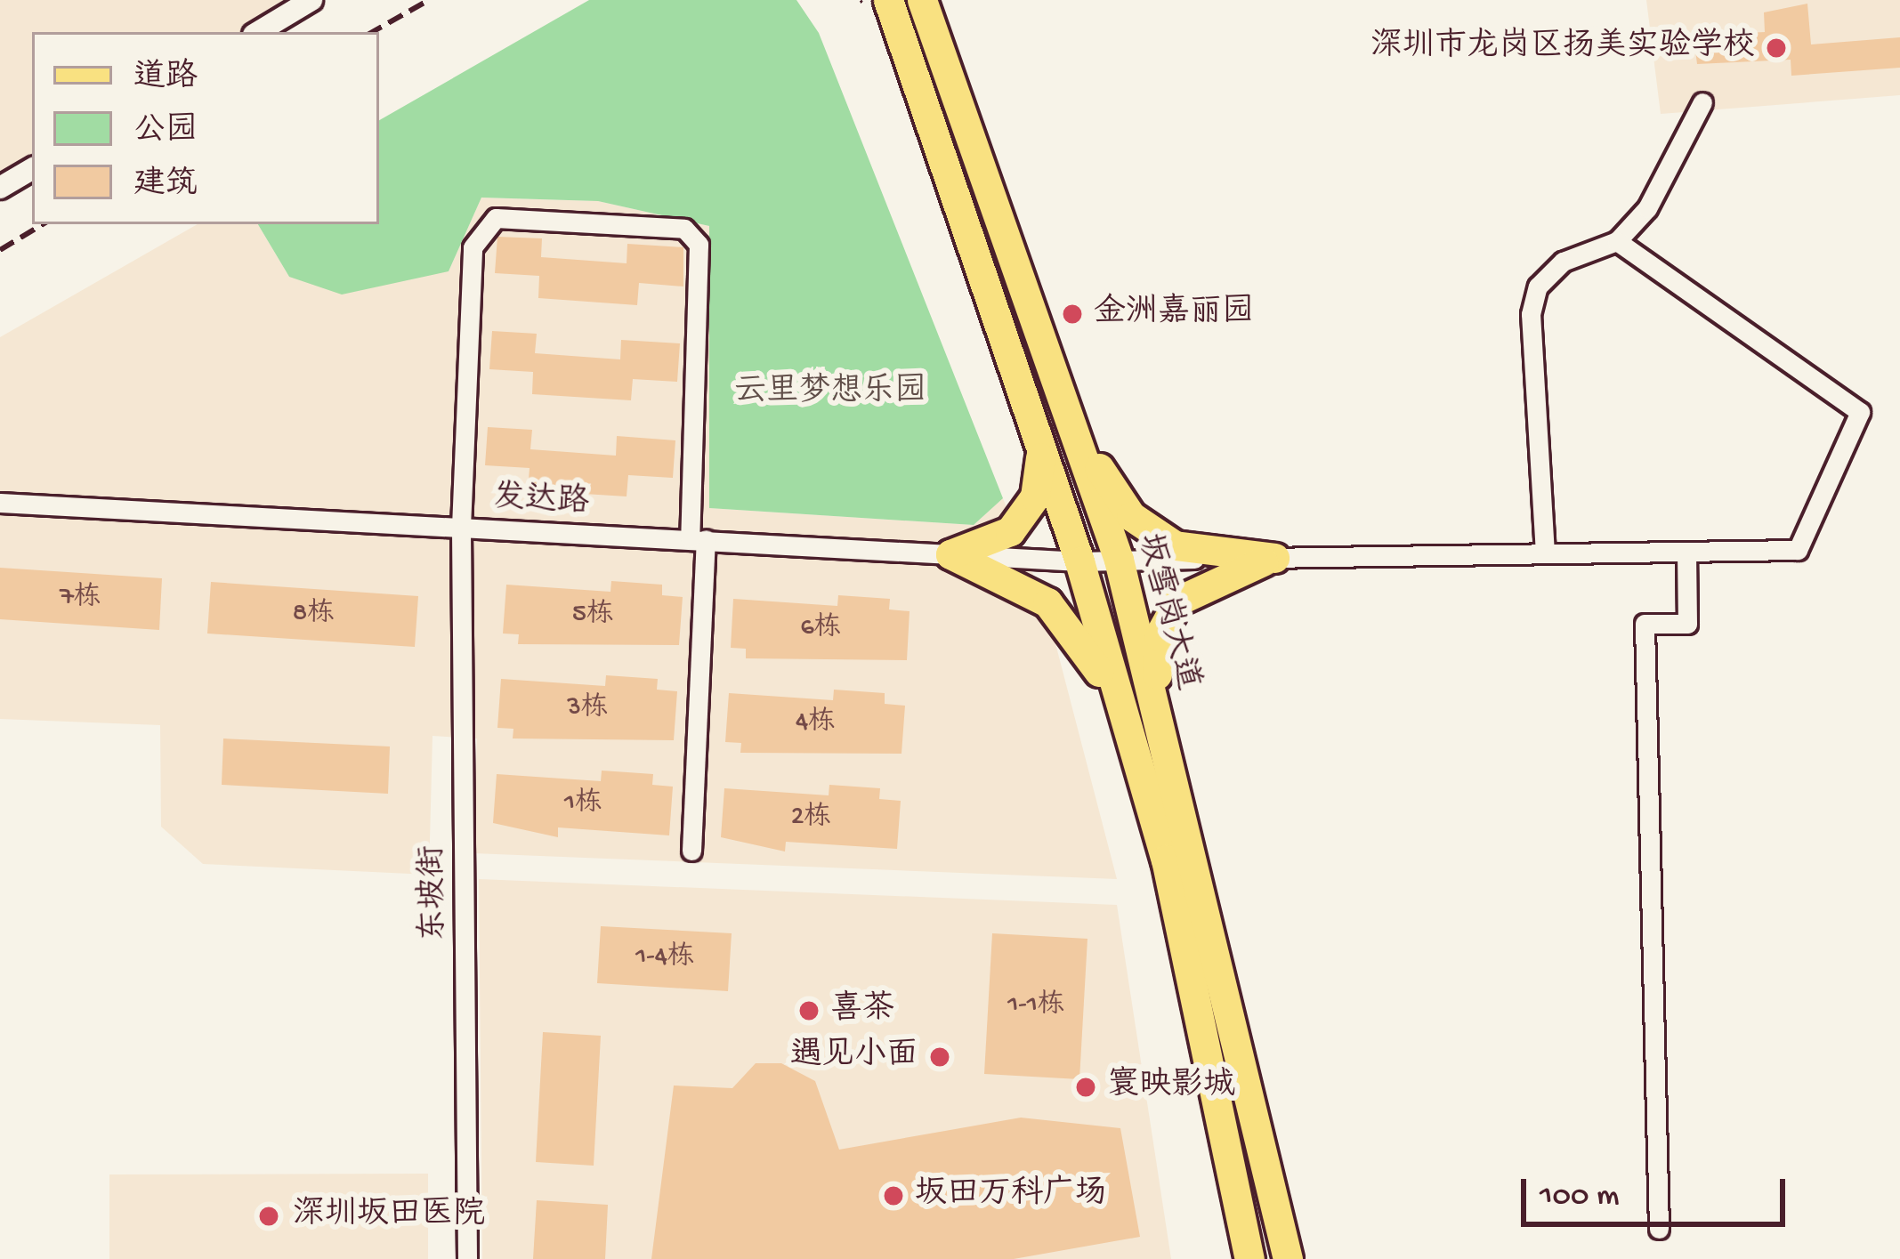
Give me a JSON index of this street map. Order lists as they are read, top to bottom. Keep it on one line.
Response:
{"streets":{"main road":["坂雪岗大道"],"street":["发达路","东坡街"]},"crossings":[["发达路","坂雪岗大道"],["发达路","东坡街"]],"parks":["云里梦想乐园"],"places":["深圳市龙岗区扬美实验学校","金洲嘉丽园","喜茶","遇见小面","寰映影城","坂田万科广场","深圳坂田医院"],"house_numbers":["7栋","8栋","5栋","6栋","3栋","4栋","1栋","2栋","1-4栋","1-1栋"],"legend":["道路","公园","建筑"],"scale_bar":"100 m"}
